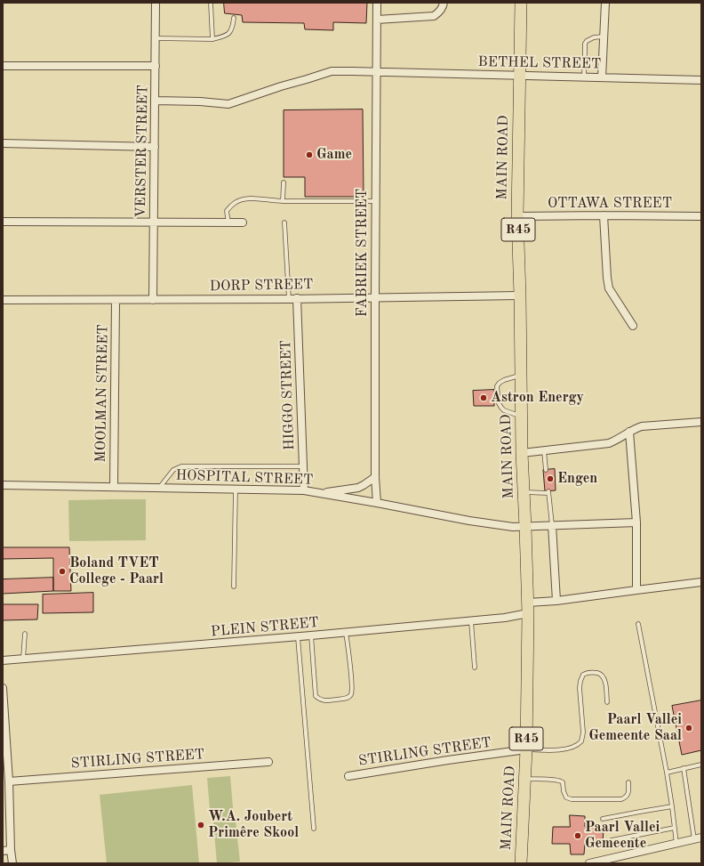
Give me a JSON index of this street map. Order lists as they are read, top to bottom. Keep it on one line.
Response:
{"streets":{"main road":["MAIN ROAD","R45"],"street":["BETHEL STREET","VERSTER STREET","OTTAWA STREET","FABRIEK STREET","DORP STREET","MOOLMAN STREET","HIGGO STREET","HOSPITAL STREET","PLEIN STREET","STIRLING STREET"]},"crossings":[["BETHEL STREET","VERSTER STREET"],["BETHEL STREET","MAIN ROAD"],["BETHEL STREET","FABRIEK STREET"],["VERSTER STREET","DORP STREET"],["MAIN ROAD","OTTAWA STREET"],["MAIN ROAD","DORP STREET"],["MAIN ROAD","HOSPITAL STREET"],["MAIN ROAD","PLEIN STREET"],["MAIN ROAD","STIRLING STREET"],["FABRIEK STREET","DORP STREET"],["FABRIEK STREET","HOSPITAL STREET"],["DORP STREET","MOOLMAN STREET"],["DORP STREET","HIGGO STREET"],["MOOLMAN STREET","HOSPITAL STREET"],["HIGGO STREET","HOSPITAL STREET"]],"places":["Game","Astron Energy","Engen","Boland TVET College - Paarl","Paarl Vallei Gemeente Saal","W.A. Joubert Primêre Skool","Paarl Vallei Gemeente"]}
